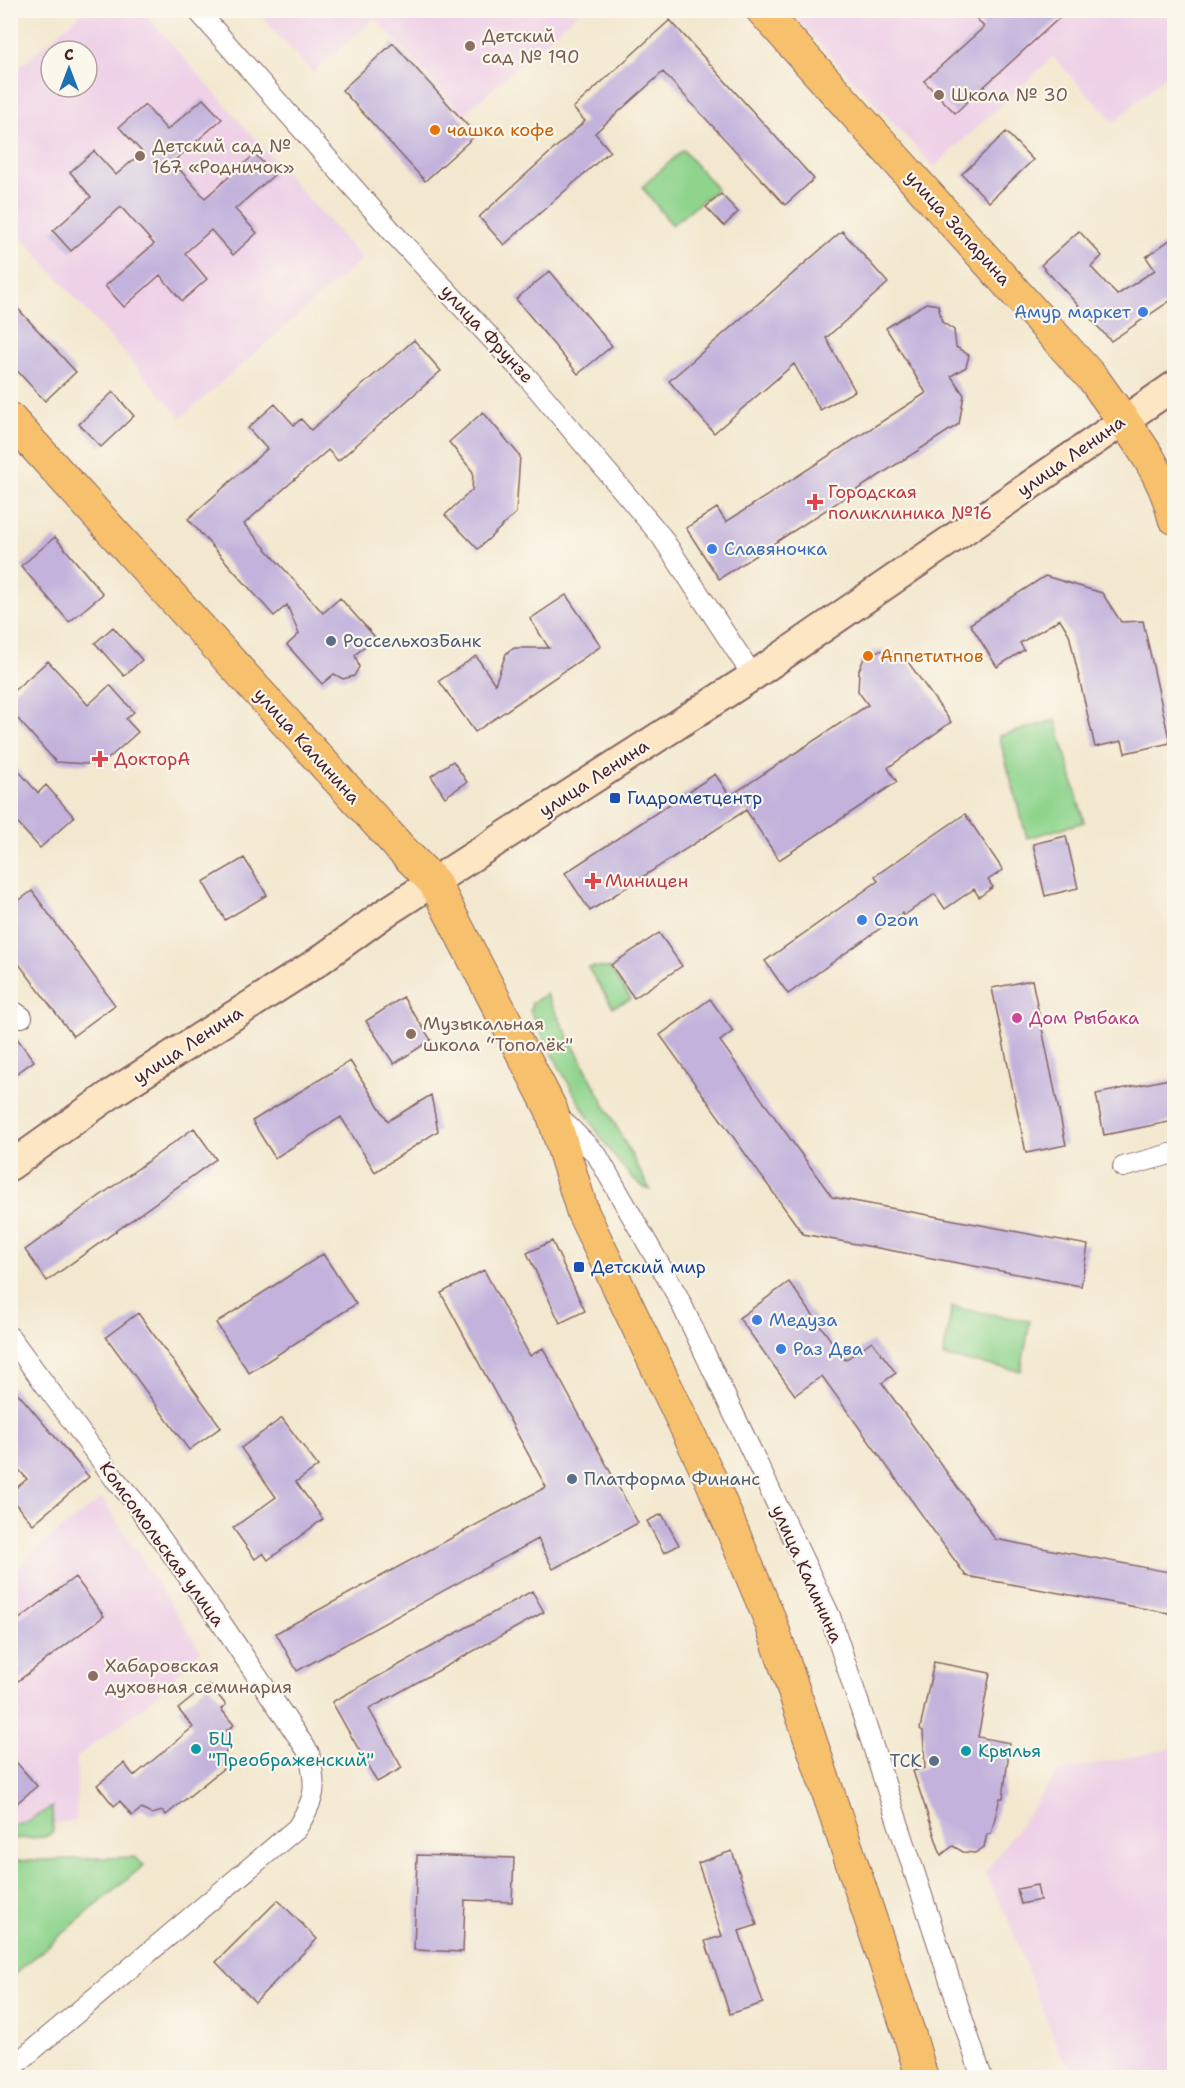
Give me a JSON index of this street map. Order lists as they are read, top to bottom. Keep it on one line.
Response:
{"streets":{"main road":["улица Запарина","улица Ленина","улица Калинина"],"street":["улица Фрунзе","Комсомольская улица"]},"crossings":[["улица Запарина","улица Ленина"],["улица Фрунзе","улица Ленина"],["улица Ленина","улица Калинина"]],"places":{"other":["Детский сад № 190","Школа № 30","чашка кофе","Детский сад № 167 «Родничок»","Амур маркет","Славяночка","РоссельхозБанк","Аппетитнов","Ozon","Дом Рыбака","Музыкальная школа “Тополёк\"","Медуза","Раз Два","Платформа Финанс","Хабаровская духовная семинария","БЦ \"Преображенский\"","Крылья","ТСК"],"health":["Городская поликлиника №16","ДокторА","Миницен"],"transit":["Гидрометцентр","Детский мир"]},"north":"top"}
